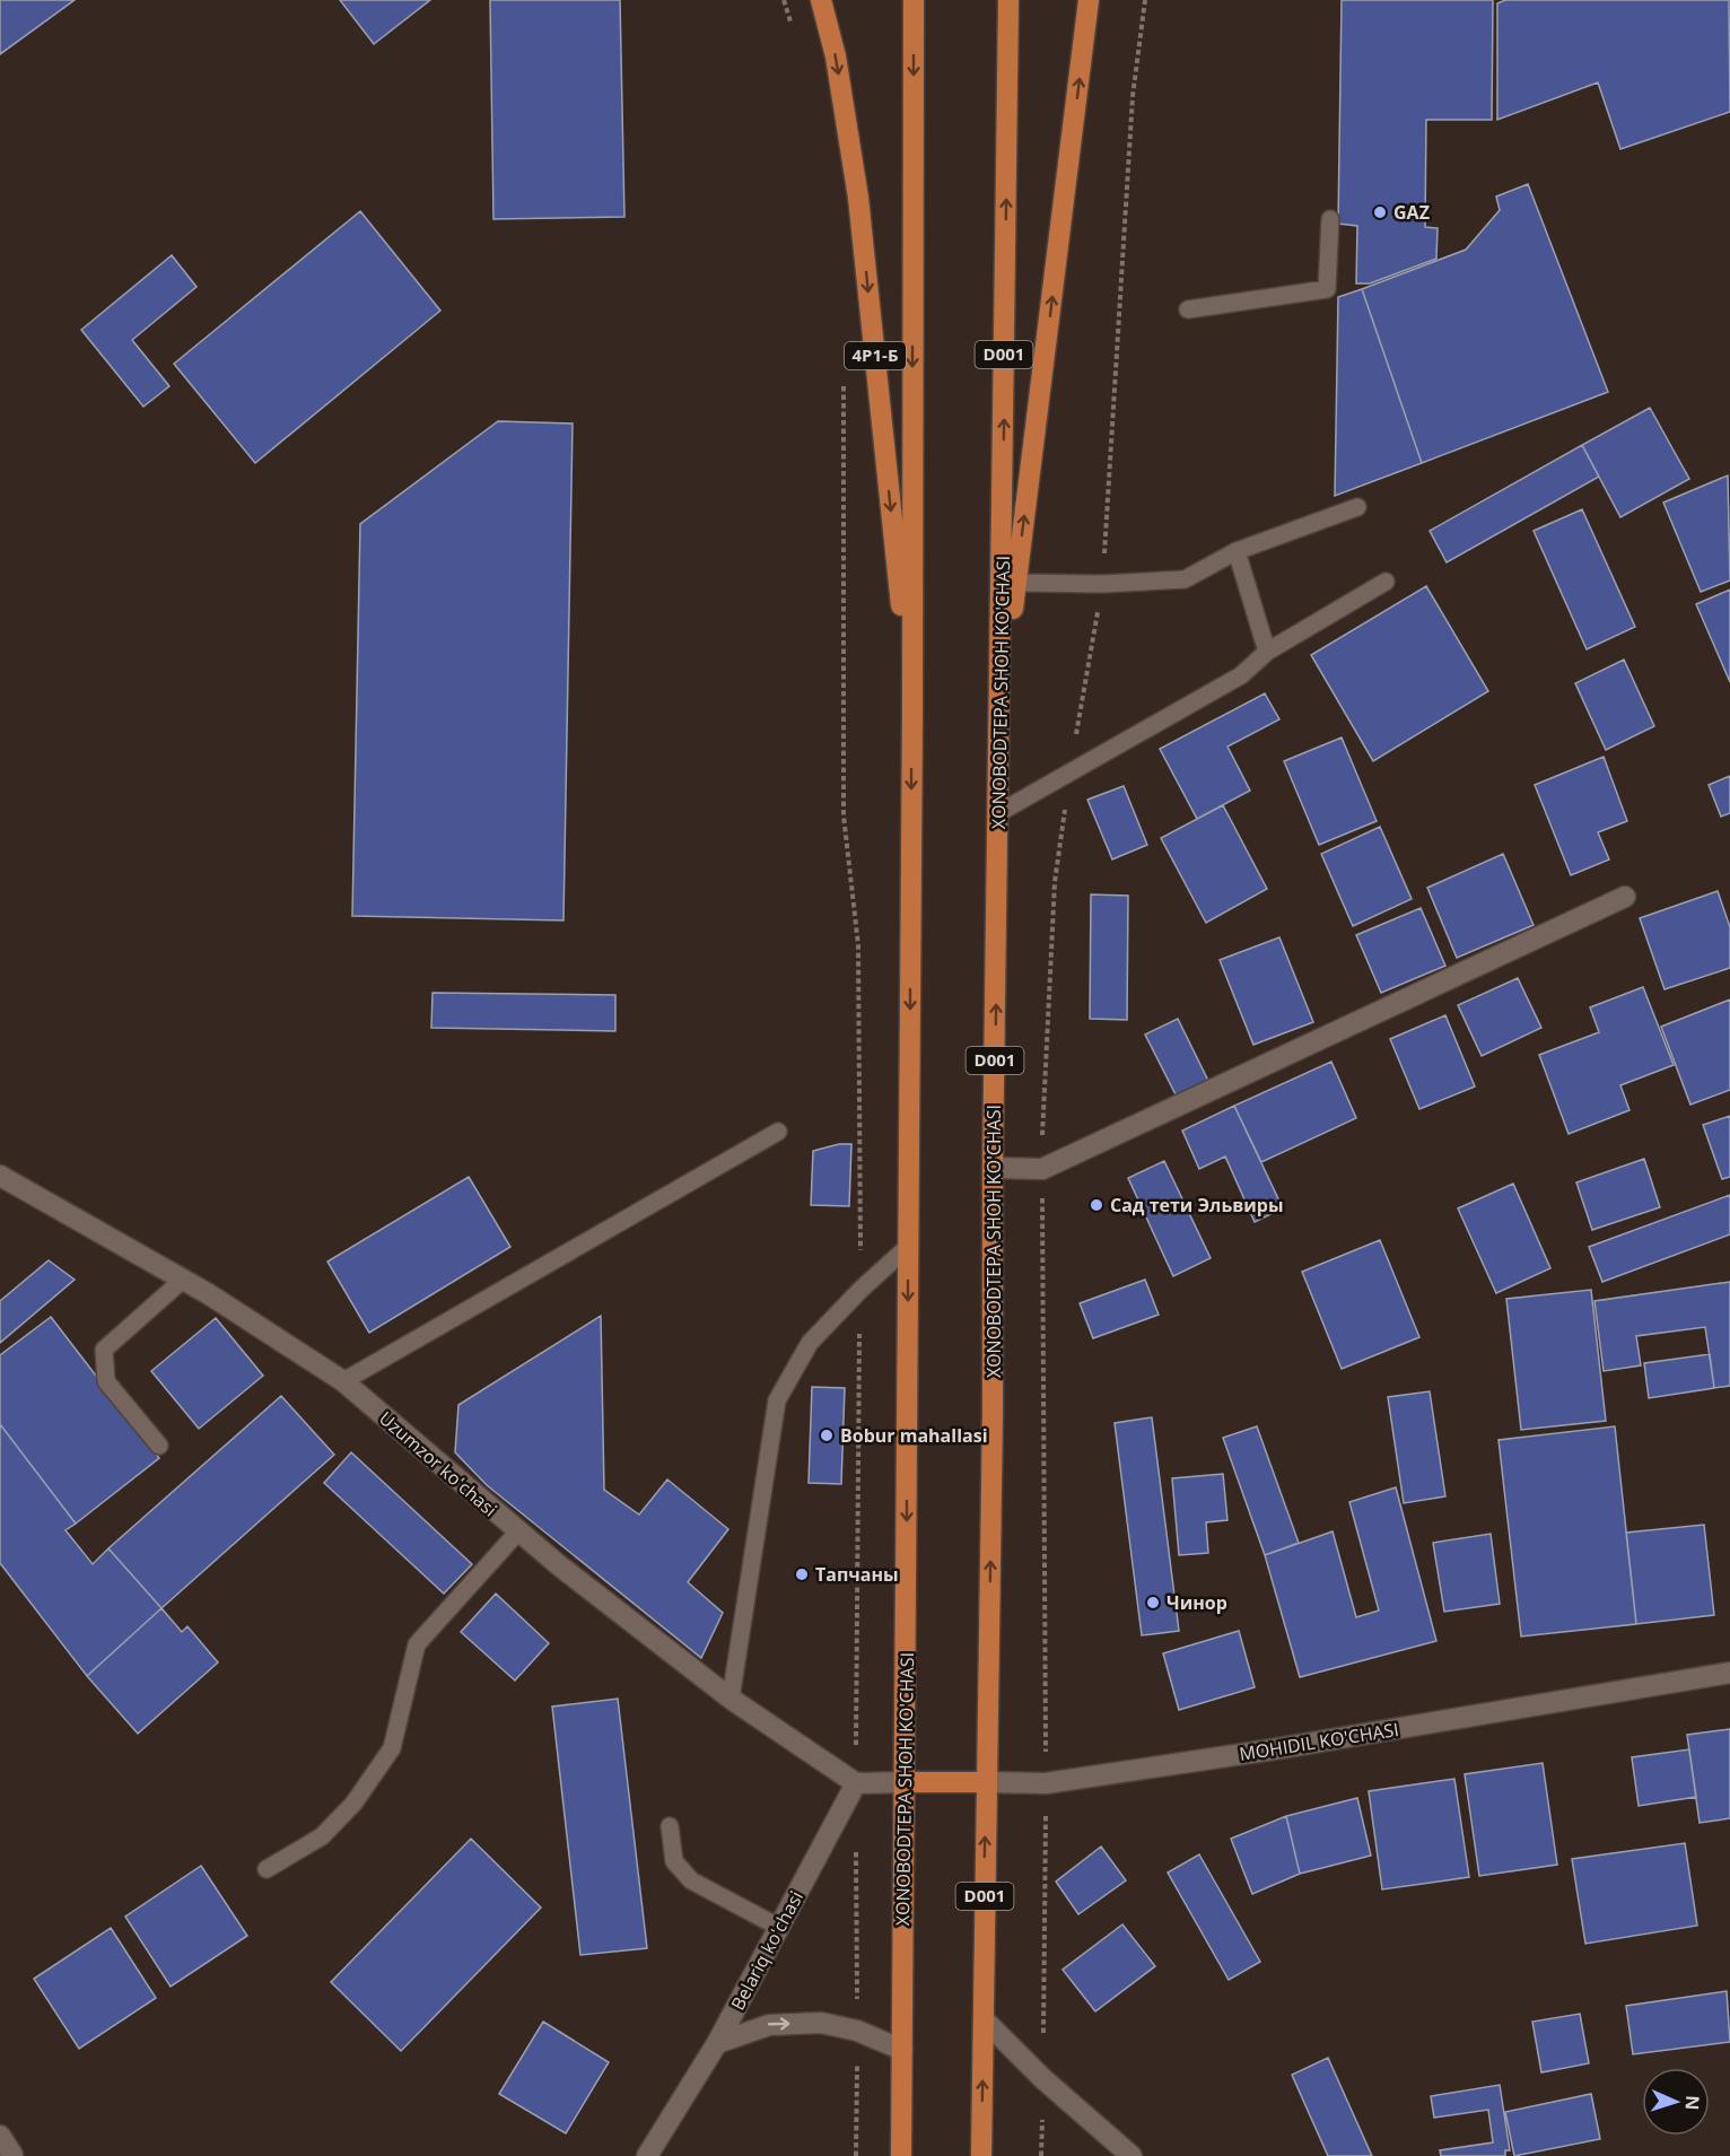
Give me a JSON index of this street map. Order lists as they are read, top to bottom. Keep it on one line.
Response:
{"streets":{"highway":["D001","4Р1-Б","XONOBODTEPA SHOH KO'CHASI","MOHIDIL KO'CHASI"],"street":["Uzumzor koʻchasi","Belariq koʻchasi"]},"crossings":[["4Р1-Б","XONOBODTEPA SHOH KO'CHASI"],["XONOBODTEPA SHOH KO'CHASI","MOHIDIL KO'CHASI"],["Uzumzor koʻchasi","Belariq koʻchasi"]],"places":["GAZ","Сад тети Эльвиры","Bobur mahallasi","Тапчаны","Чинор"],"north":"right"}
